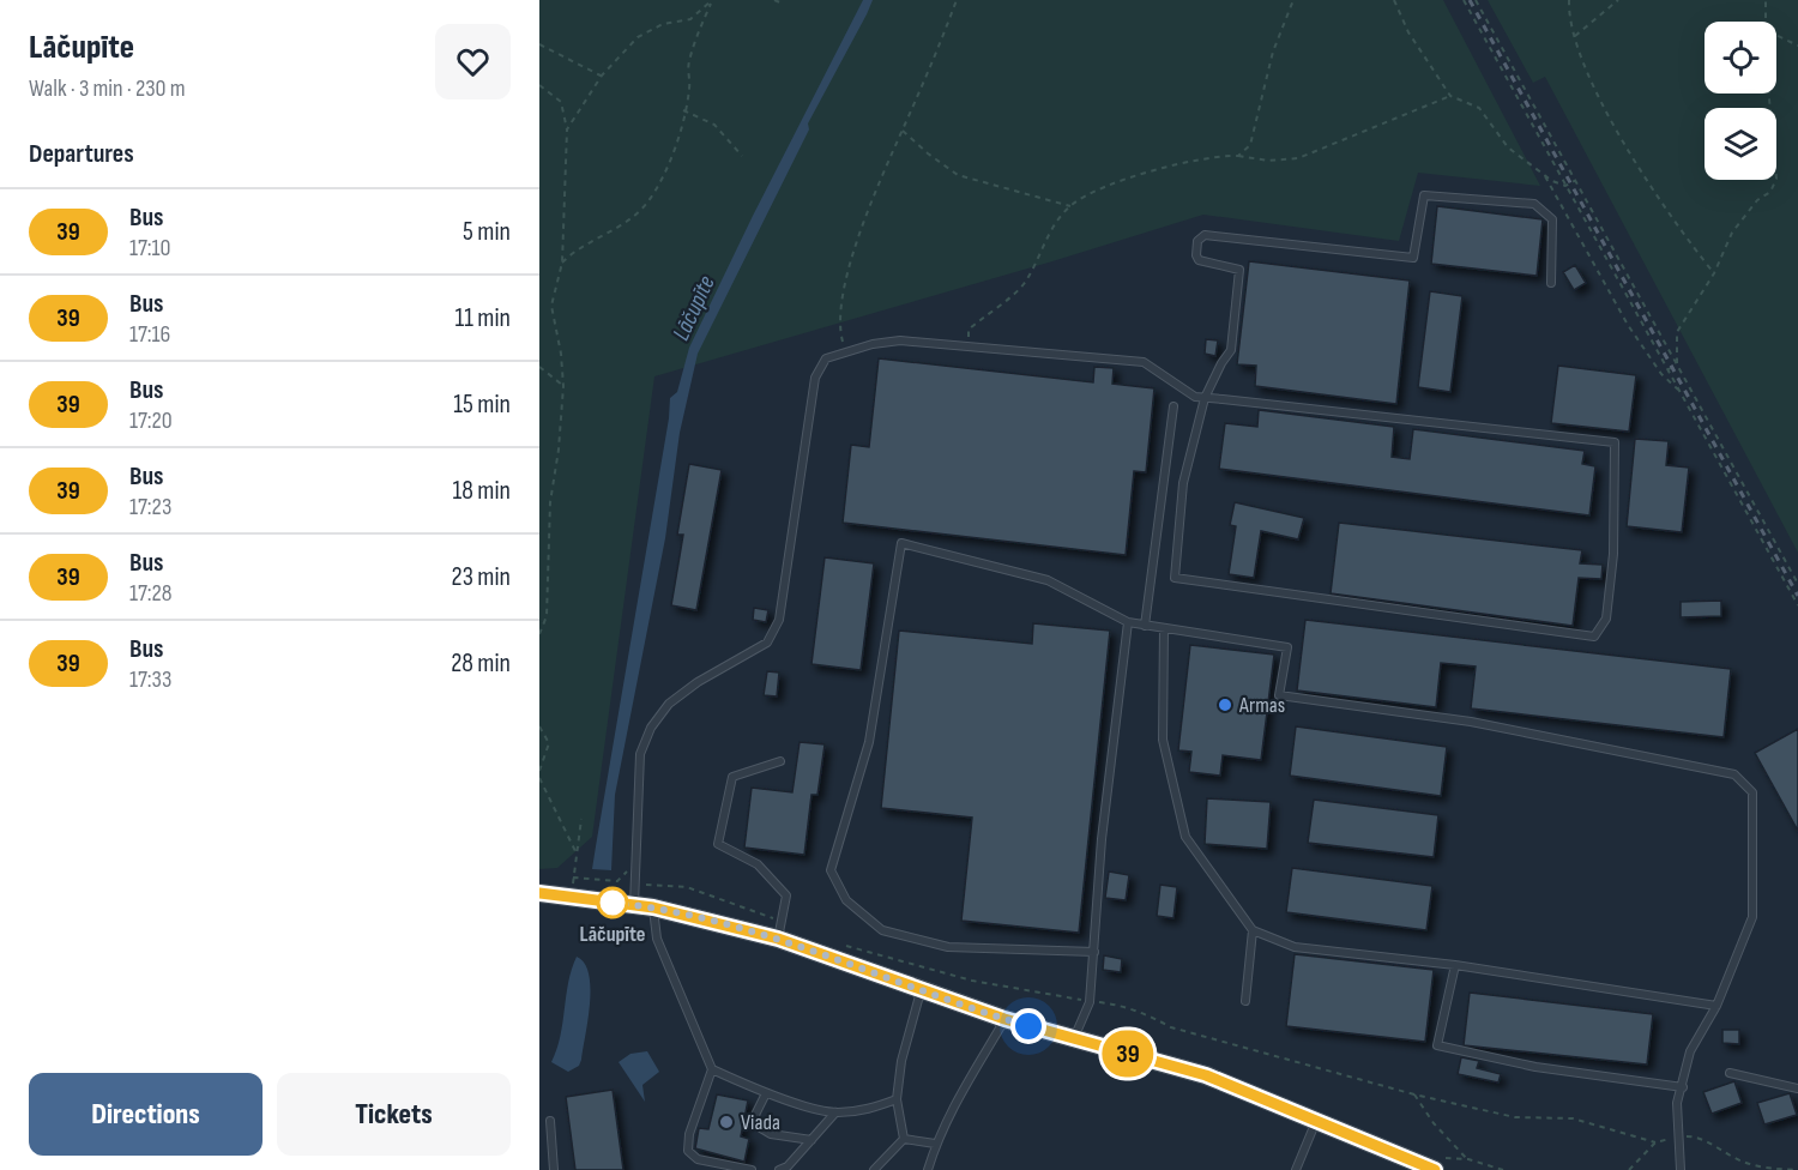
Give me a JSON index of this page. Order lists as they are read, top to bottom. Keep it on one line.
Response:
{"water":["Lāčupīte"],"places":["Armas","Lāčupīte","Viada"],"lines":["bus line 39"],"page":{"heading":[["Lāčupīte","Walk · 3 min · 230 m"],"Departures"],"on_map":"39","list":[{"mark":"39","name":"Bus","note":"17:10","value":"5 min"},{"mark":"39","name":"Bus","note":"17:16","value":"11 min"},{"mark":"39","name":"Bus","note":"17:20","value":"15 min"},{"mark":"39","name":"Bus","note":"17:23","value":"18 min"},{"mark":"39","name":"Bus","note":"17:28","value":"23 min"},{"mark":"39","name":"Bus","note":"17:33","value":"28 min"}],"buttons":["Directions","Tickets"]}}
